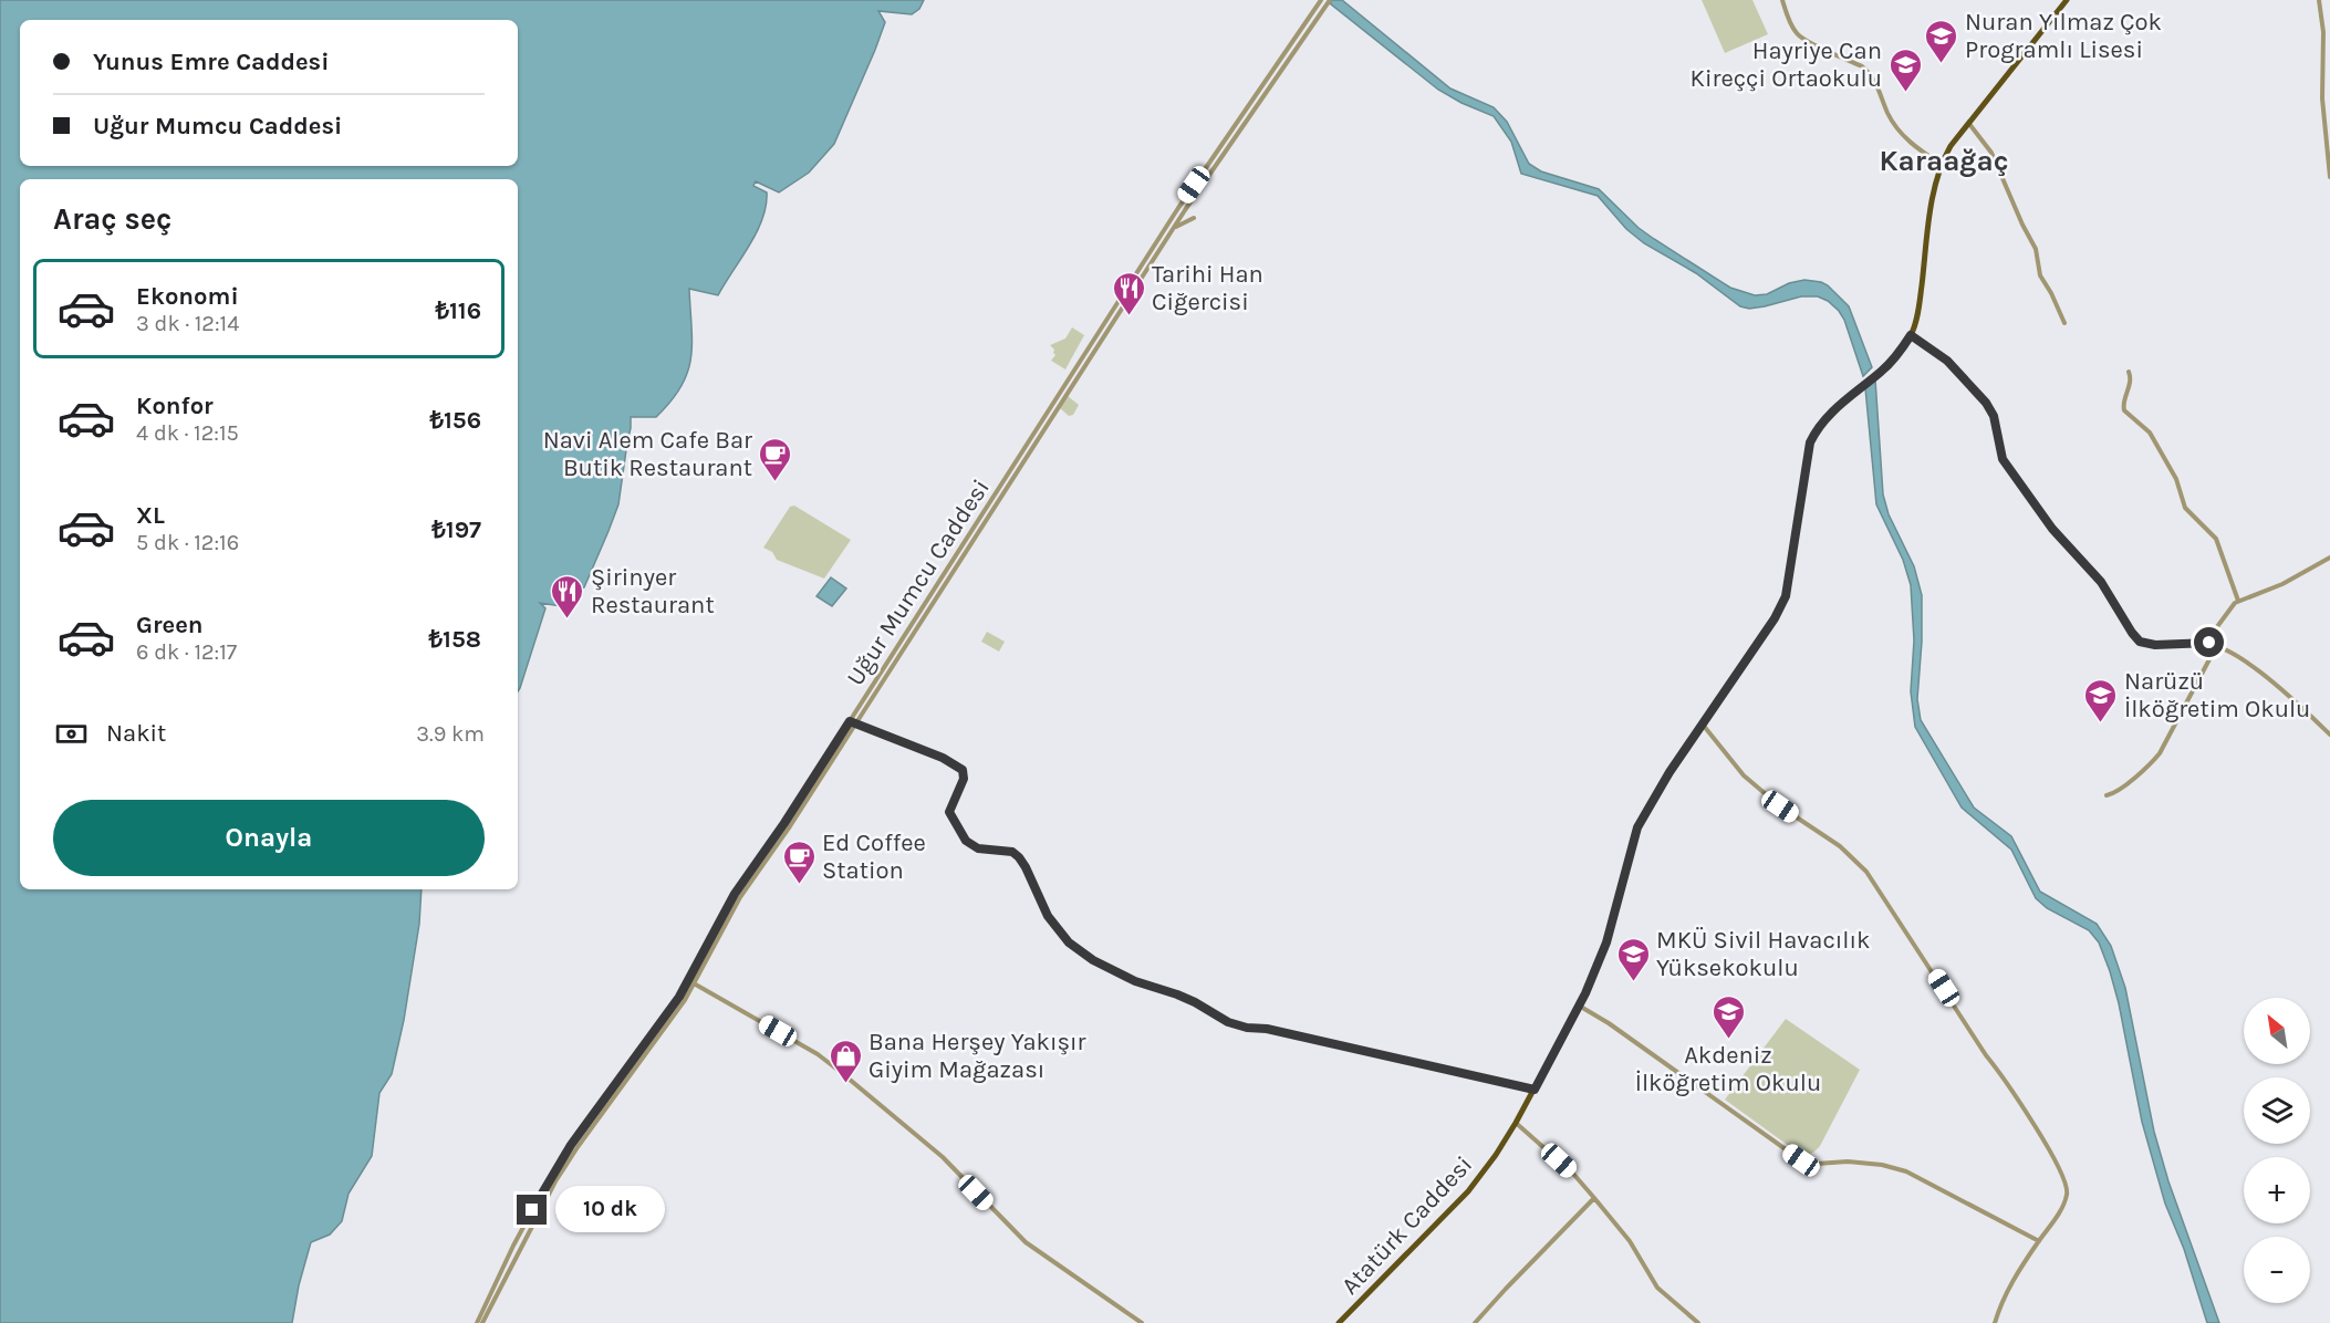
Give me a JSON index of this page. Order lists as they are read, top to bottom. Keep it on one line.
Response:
{"streets":{"main road":["Atatürk Caddesi"],"street":["Uğur Mumcu Caddesi"]},"districts":["Karaağaç"],"places":{"school or university":["Nuran Yılmaz Çok Programlı Lisesi","Hayriye Can Kireççi Ortaokulu","Narüzü İlköğretim Okulu","MKÜ Sivil Havacılık Yüksekokulu","Akdeniz İlköğretim Okulu"],"restaurant":["Tarihi Han Ciğercisi","Şirinyer Restaurant"],"cafe":["Navi Alem Cafe Bar Butik Restaurant","Ed Coffee Station"],"shop":["Bana Herşey Yakışır Giyim Mağazası"]},"north":"top left","page":{"banner":["Yunus Emre Caddesi","Uğur Mumcu Caddesi"],"heading":"Araç seç","list":[{"name":"Ekonomi","note":"3 dk · 12:14","value":"₺116"},{"name":"Konfor","note":"4 dk · 12:15","value":"₺156"},{"name":"XL","note":"5 dk · 12:16","value":"₺197"},{"name":"Green","note":"6 dk · 12:17","value":"₺158"}],"pay":["Nakit","3.9 km"],"buttons":"Onayla","map_buttons":["+","−"],"bubble":"10 dk"}}
